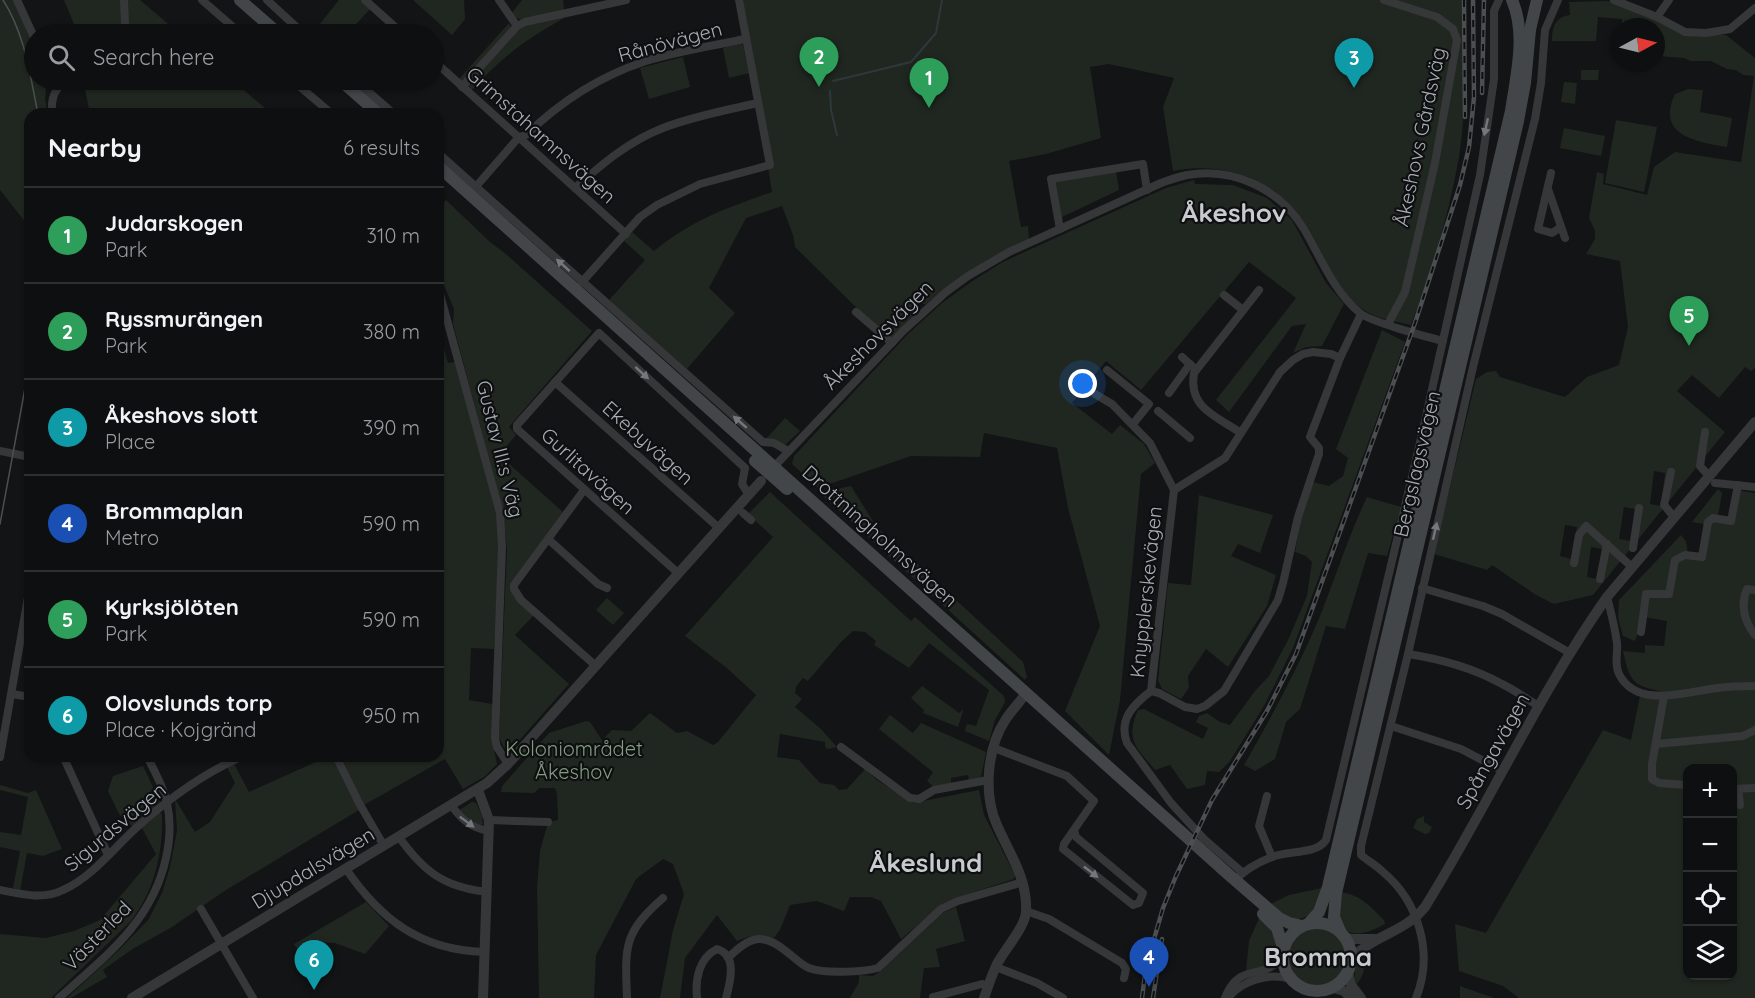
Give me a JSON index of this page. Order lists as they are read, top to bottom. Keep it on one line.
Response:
{"streets":{"main road":["Bergslagsvägen","Drottningholmsvägen"],"street":["Rånövägen","Grimstahamnsvägen","Åkeshovs Gårdsväg","Åkeshovsvägen","Ekebyvägen","Gustav III:s Väg","Gurlitavägen","Knypplerskevägen","Spångavägen","Sigurdsvägen","Djupdalsvägen","Västerled"]},"crossings":[["Rånövägen","Grimstahamnsvägen"],["Rånövägen","Drottningholmsvägen"],["Åkeshovs Gårdsväg","Åkeshovsvägen"],["Åkeshovsvägen","Ekebyvägen"],["Åkeshovsvägen","Gustav III:s Väg"],["Åkeshovsvägen","Bergslagsvägen"],["Åkeshovsvägen","Gurlitavägen"],["Åkeshovsvägen","Drottningholmsvägen"],["Åkeshovsvägen","Djupdalsvägen"],["Ekebyvägen","Gurlitavägen"],["Gustav III:s Väg","Djupdalsvägen"],["Bergslagsvägen","Drottningholmsvägen"],["Bergslagsvägen","Spångavägen"],["Drottningholmsvägen","Knypplerskevägen"],["Drottningholmsvägen","Spångavägen"],["Sigurdsvägen","Västerled"]],"districts":["Åkeshov","Åkeslund","Bromma"],"parks":["Koloniområdet Åkeshov"],"north":"right","page":{"search":"Search here","pins":["2","3","1","5","4","6"],"heading":["Nearby","6 results"],"list":[{"mark":"1","name":"Judarskogen","note":"Park","value":"310 m"},{"mark":"2","name":"Ryssmurängen","note":"Park","value":"380 m"},{"mark":"3","name":"Åkeshovs slott","note":"Place","value":"390 m"},{"mark":"4","name":"Brommaplan","note":"Metro","value":"590 m"},{"mark":"5","name":"Kyrksjölöten","note":"Park","value":"590 m"},{"mark":"6","name":"Olovslunds torp","note":"Place · Kojgränd","value":"950 m"}],"map_buttons":["+","−"]}}
